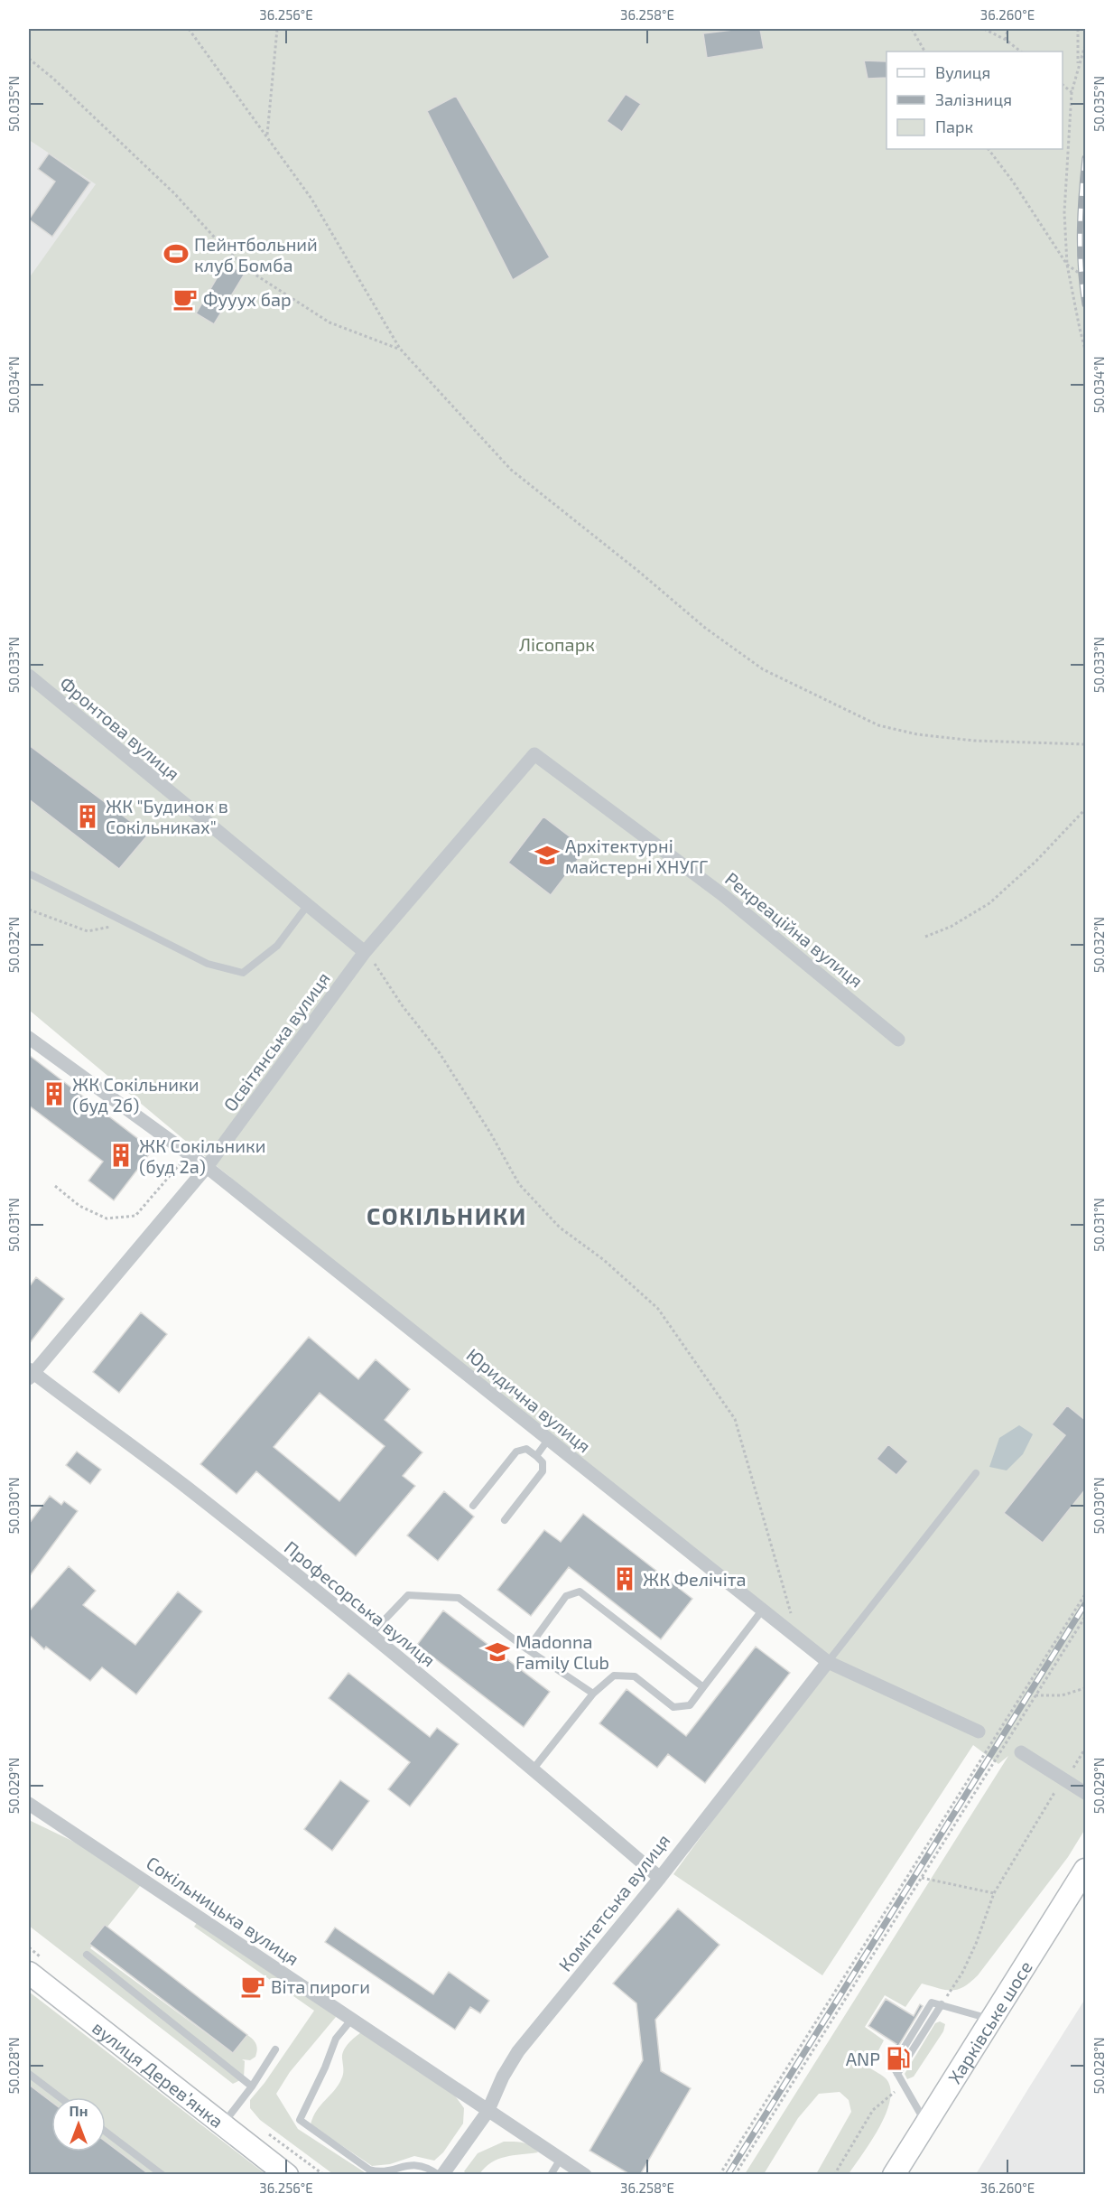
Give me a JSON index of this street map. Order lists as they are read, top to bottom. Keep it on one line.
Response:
{"streets":{"main road":["Харківське шосе","вулиця Дерев’янка"],"street":["Фронтова вулиця","Рекреаційна вулиця","Освітянська вулиця","Юридична вулиця","Професорська вулиця","Комітетська вулиця","Сокільницька вулиця"]},"crossings":[["Фронтова вулиця","Освітянська вулиця"],["Рекреаційна вулиця","Освітянська вулиця"],["Освітянська вулиця","Юридична вулиця"],["Освітянська вулиця","Професорська вулиця"],["Юридична вулиця","Комітетська вулиця"],["Професорська вулиця","Комітетська вулиця"],["Комітетська вулиця","Сокільницька вулиця"]],"districts":["СОКІЛЬНИКИ"],"parks":["Лісопарк"],"places":{"sports":["Пейнтбольний клуб Бомба"],"cafe":["Фууух бар","Віта пироги"],"building":["ЖК \"Будинок в Сокільниках\"","ЖК Сокільники (буд 2б)","ЖК Сокільники (буд 2а)","ЖК Фелічіта"],"school or university":["Архітектурні майстерні ХНУГГ","Madonna Family Club"],"fuel station":["ANP"]},"legend":["Вулиця","Залізниця","Парк"],"north":"top","coordinates":["36.256°E","36.258°E","36.260°E","50.035°N","50.034°N","50.033°N","50.032°N","50.031°N","50.030°N","50.029°N","50.028°N"]}
